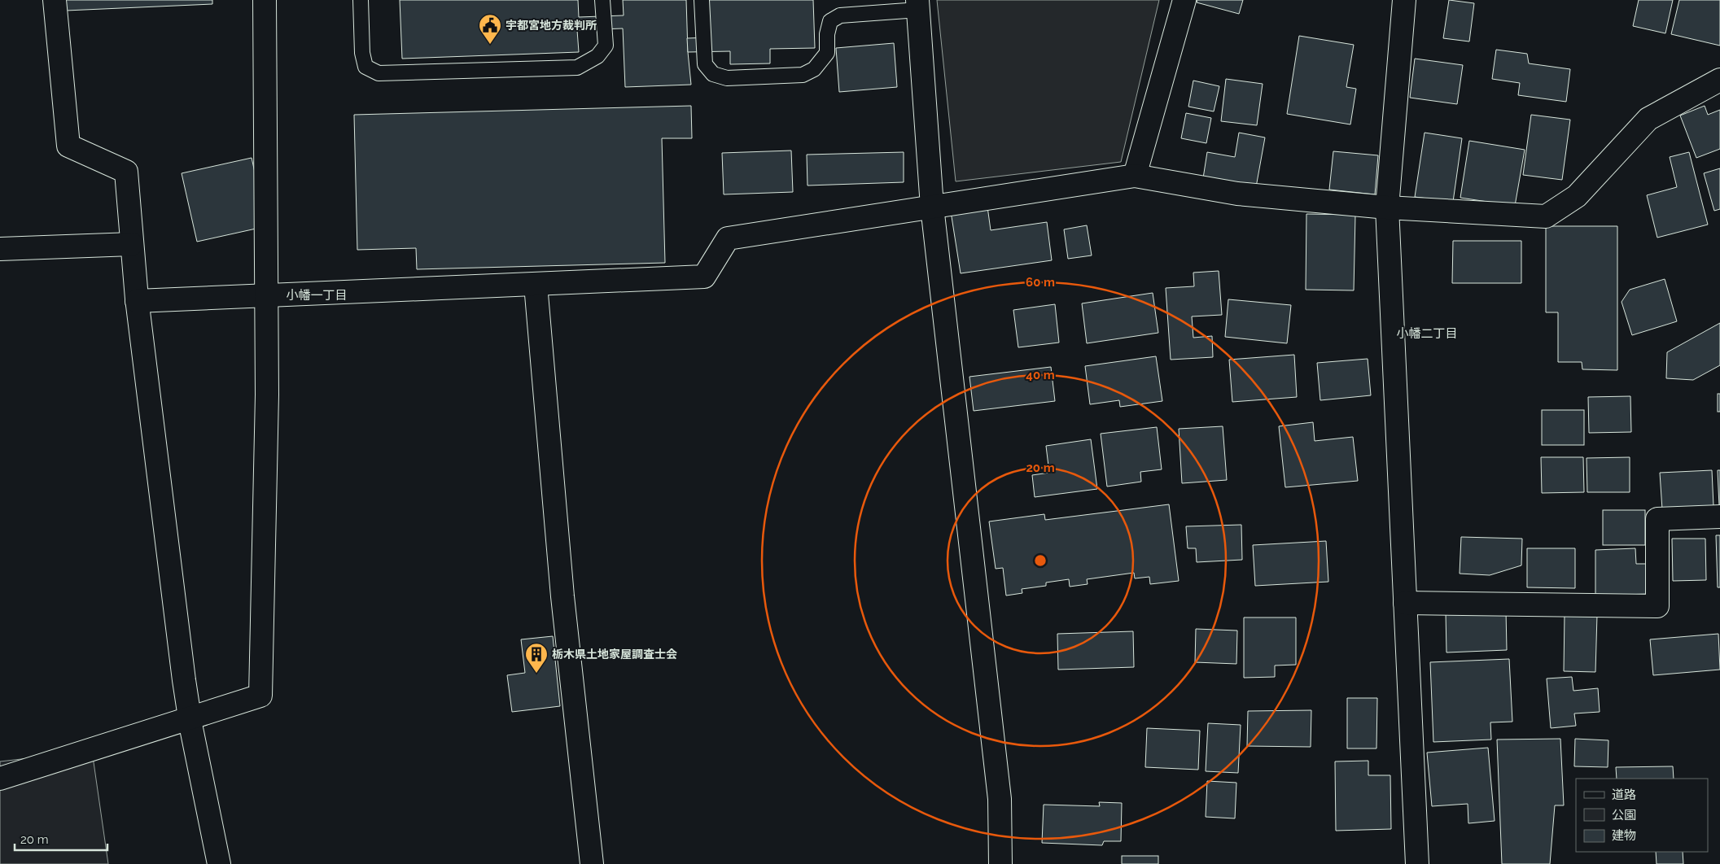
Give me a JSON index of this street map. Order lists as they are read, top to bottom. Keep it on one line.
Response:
{"districts":["小幡一丁目","小幡二丁目"],"places":{"public building":["宇都宮地方裁判所"],"building":["栃木県土地家屋調査士会"]},"legend":["道路","公園","建物"],"scale_bar":"20 m","rings":["60 m","40 m","20 m"]}
